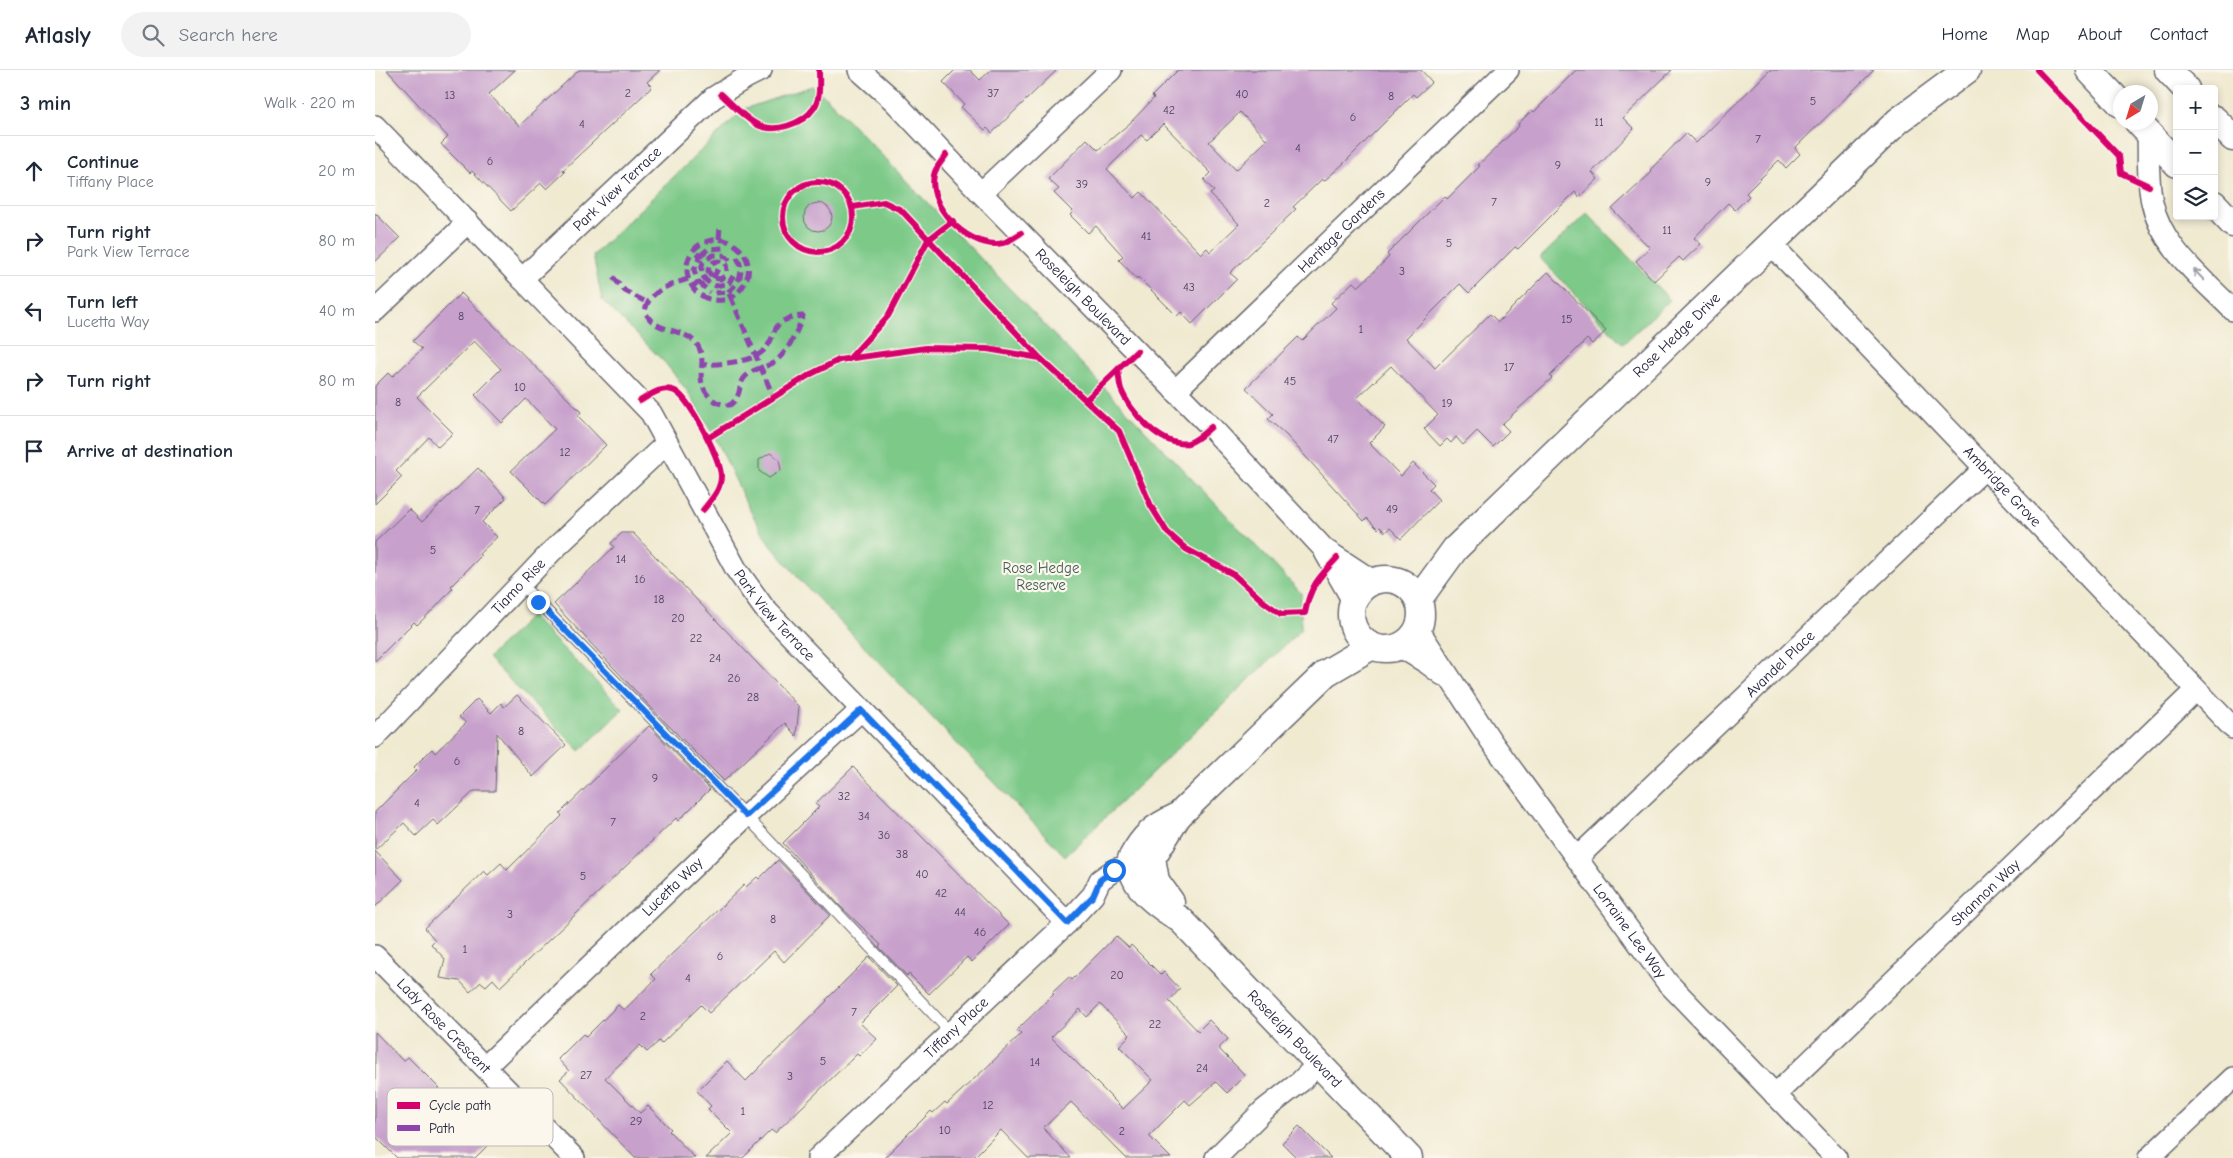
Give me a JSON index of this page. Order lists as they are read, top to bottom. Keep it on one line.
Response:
{"streets":{"street":["Park View Terrace","Heritage Gardens","Roseleigh Boulevard","Rose Hedge Drive","Ambridge Grove","Tiamo Rise","Avandel Place","Lucetta Way","Shannon Way","Lorraine Lee Way","Lady Rose Crescent","Tiffany Place"]},"crossings":[["Park View Terrace","Tiamo Rise"],["Park View Terrace","Lucetta Way"],["Park View Terrace","Tiffany Place"],["Heritage Gardens","Roseleigh Boulevard"],["Roseleigh Boulevard","Rose Hedge Drive"],["Roseleigh Boulevard","Lorraine Lee Way"],["Roseleigh Boulevard","Tiffany Place"],["Rose Hedge Drive","Ambridge Grove"],["Rose Hedge Drive","Lorraine Lee Way"],["Ambridge Grove","Avandel Place"],["Ambridge Grove","Shannon Way"],["Avandel Place","Lorraine Lee Way"],["Lucetta Way","Lady Rose Crescent"],["Shannon Way","Lorraine Lee Way"]],"parks":["Rose Hedge Reserve"],"house_numbers":["2","37","40","13","8","5","42","6","11","4","7","4","6","9","9","39","7","2","11","41","5","3","43","8","15","1","17","45","10","8","19","47","12","49","7","5","14","16","18","20","22","24","26","28","8","6","9","32","4","34","7","36","38","40","5","42","44","3","8","46","1","6","20","4","7","2","22","5","14","24","27","3","12","1","29","10","2"],"legend":["Cycle path","Path"],"north":"bottom left","page":{"header":"Atlasly","search":"Search here","nav":["Home","Map","About","Contact"],"heading":["3 min","Walk · 220 m"],"map_buttons":["+","−"],"list":[["Continue","Tiffany Place","20 m"],["Turn right","Park View Terrace","80 m"],["Turn left","Lucetta Way","40 m"],["Turn right","80 m"],"Arrive at destination"]}}
